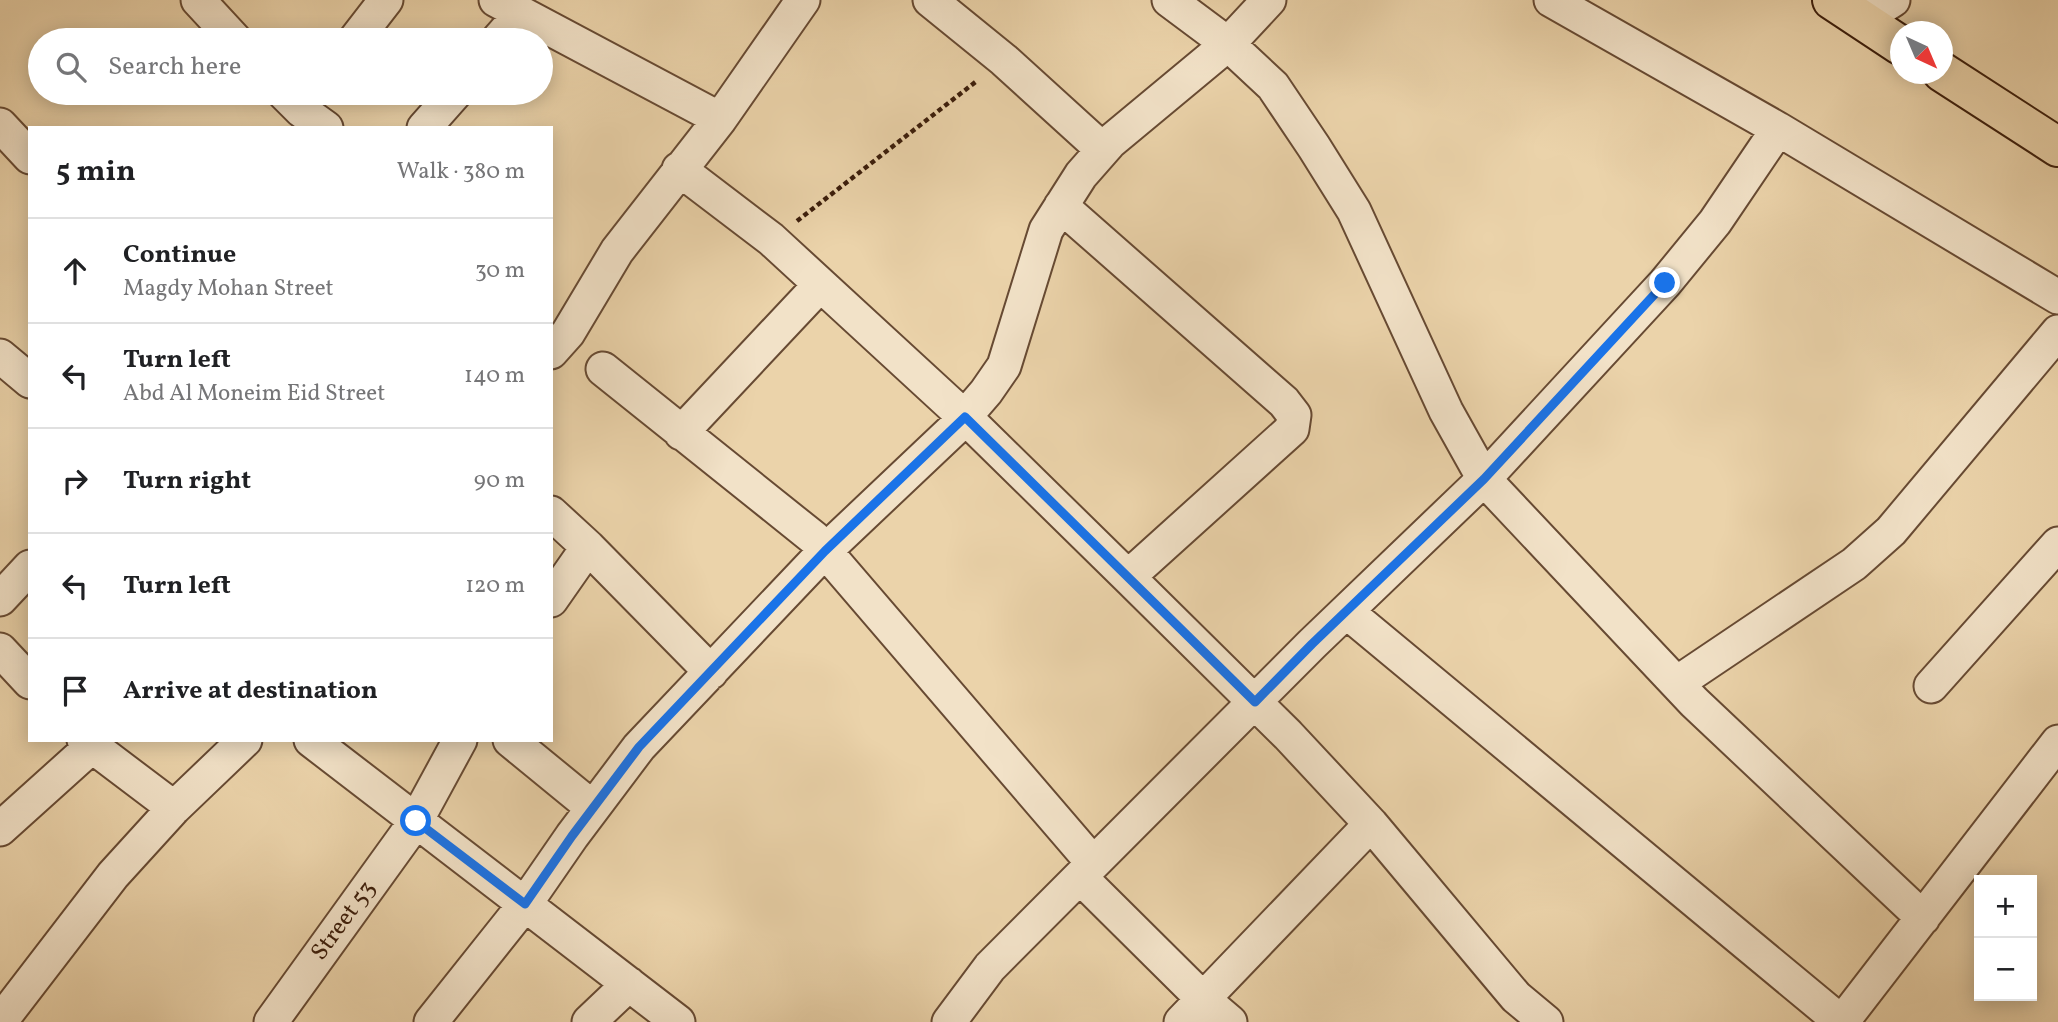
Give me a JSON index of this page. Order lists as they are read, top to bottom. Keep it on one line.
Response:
{"streets":{"street":["Street 53"]},"north":"bottom right","page":{"search":"Search here","heading":["5 min","Walk · 380 m"],"list":[["Continue","Magdy Mohan Street","30 m"],["Turn left","Abd Al Moneim Eid Street","140 m"],["Turn right","90 m"],["Turn left","120 m"],"Arrive at destination"],"map_buttons":["+","−"]}}
